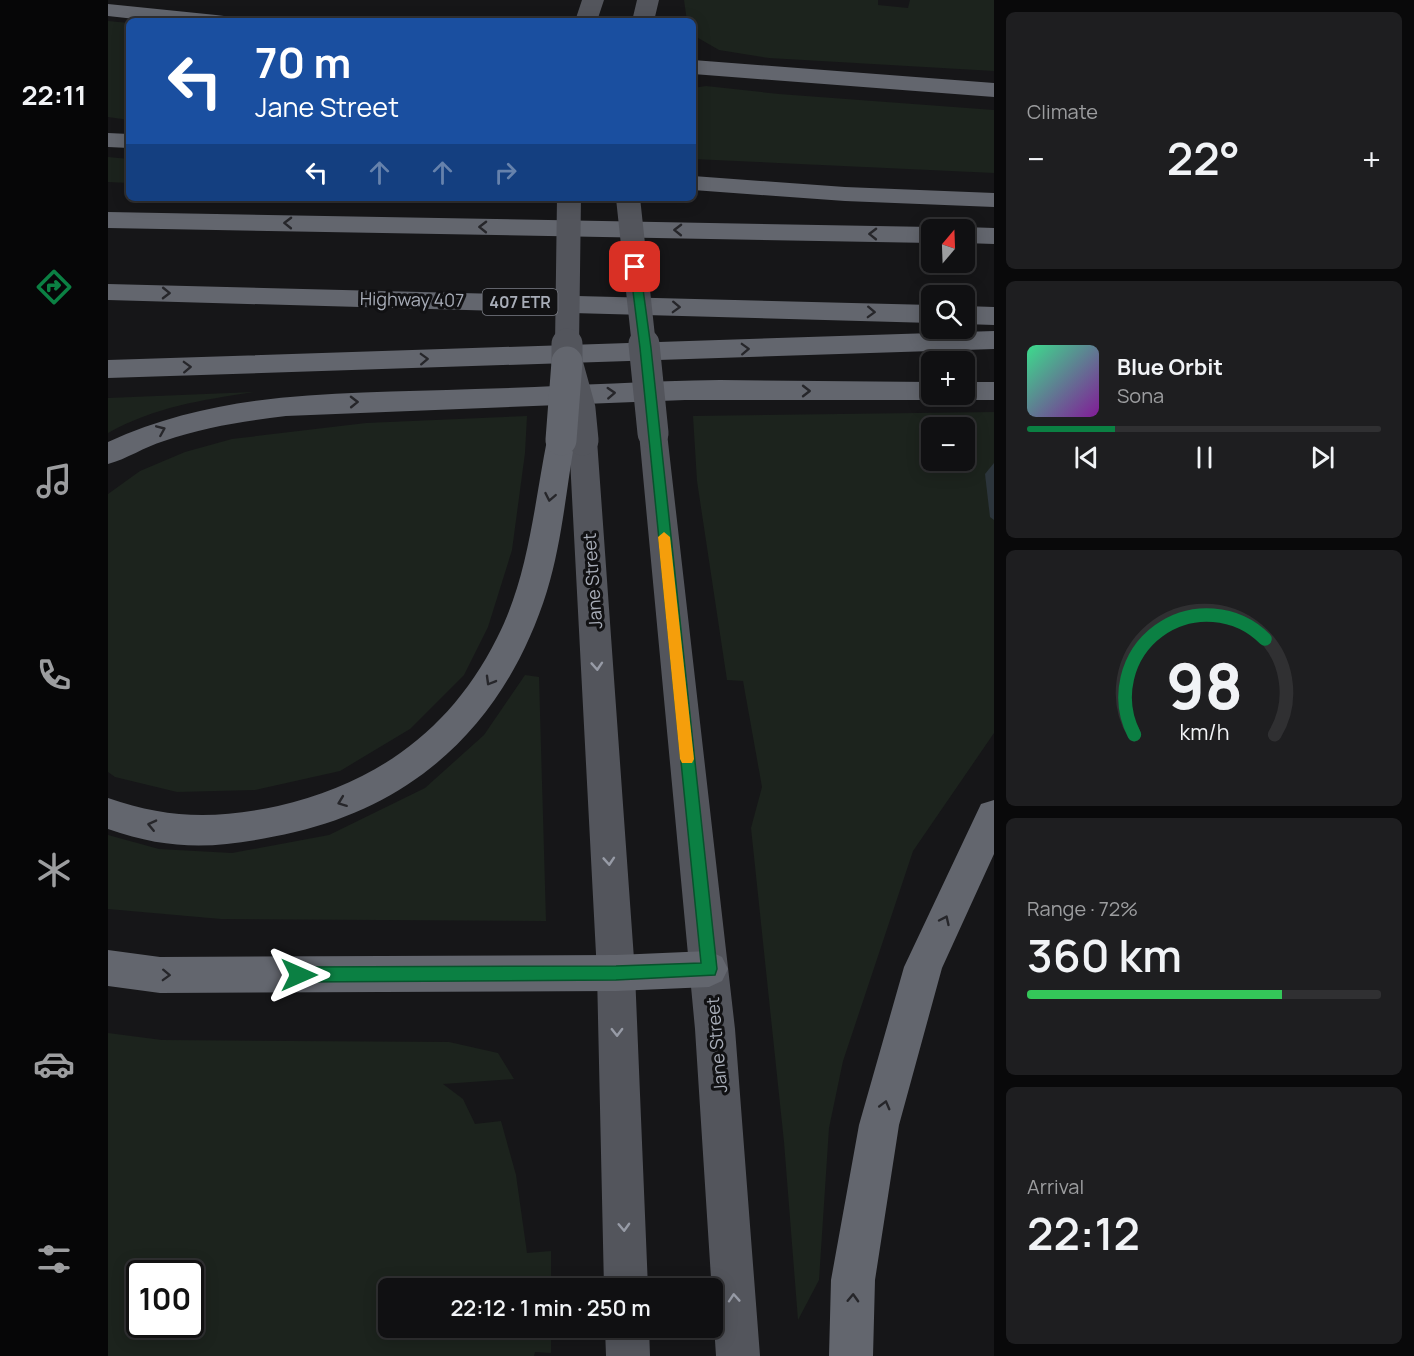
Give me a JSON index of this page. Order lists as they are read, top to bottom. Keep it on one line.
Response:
{"streets":{"highway":["Highway 407","407 ETR"],"main road":["Jane Street"]},"north":"top","page":{"tabs":"22:11","tile":["Climate",["Range · 72%","360 km"],["Arrival","22:12"]],"turn":["70 m","Jane Street"],"heat":["−","22°","+"],"map_buttons":["+","−"],"song":["Blue Orbit","Sona"],"limit":"100","trip":"22:12 · 1 min · 250 m","gauge":["98","km/h"]}}
